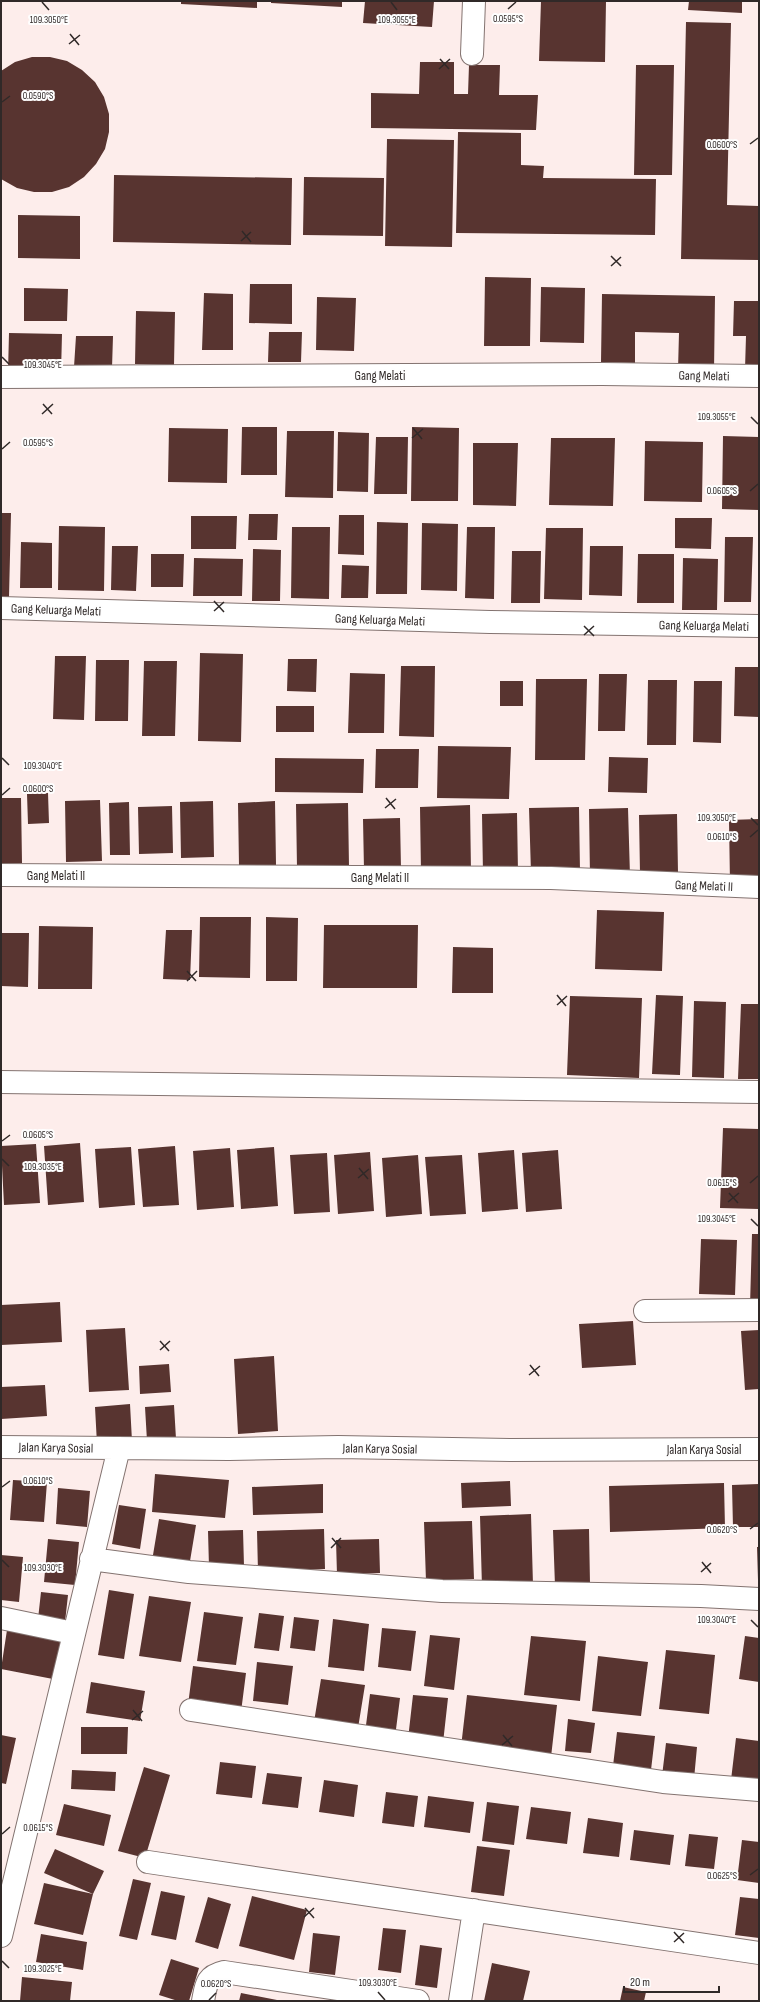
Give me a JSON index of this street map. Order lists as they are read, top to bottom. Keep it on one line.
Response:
{"streets":{"street":["Gang Melati","Gang Keluarga Melati","Gang Melati II","Jalan Karya Sosial"]},"scale_bar":"20 m","coordinates":["0.0595°S","109.3050°E","109.3055°E","0.0590°S","0.0600°S","109.3045°E","0.0605°S","109.3040°E","0.0610°S","109.3035°E","0.0615°S","0.0620°S","109.3030°E","0.0625°S","109.3025°E"]}
